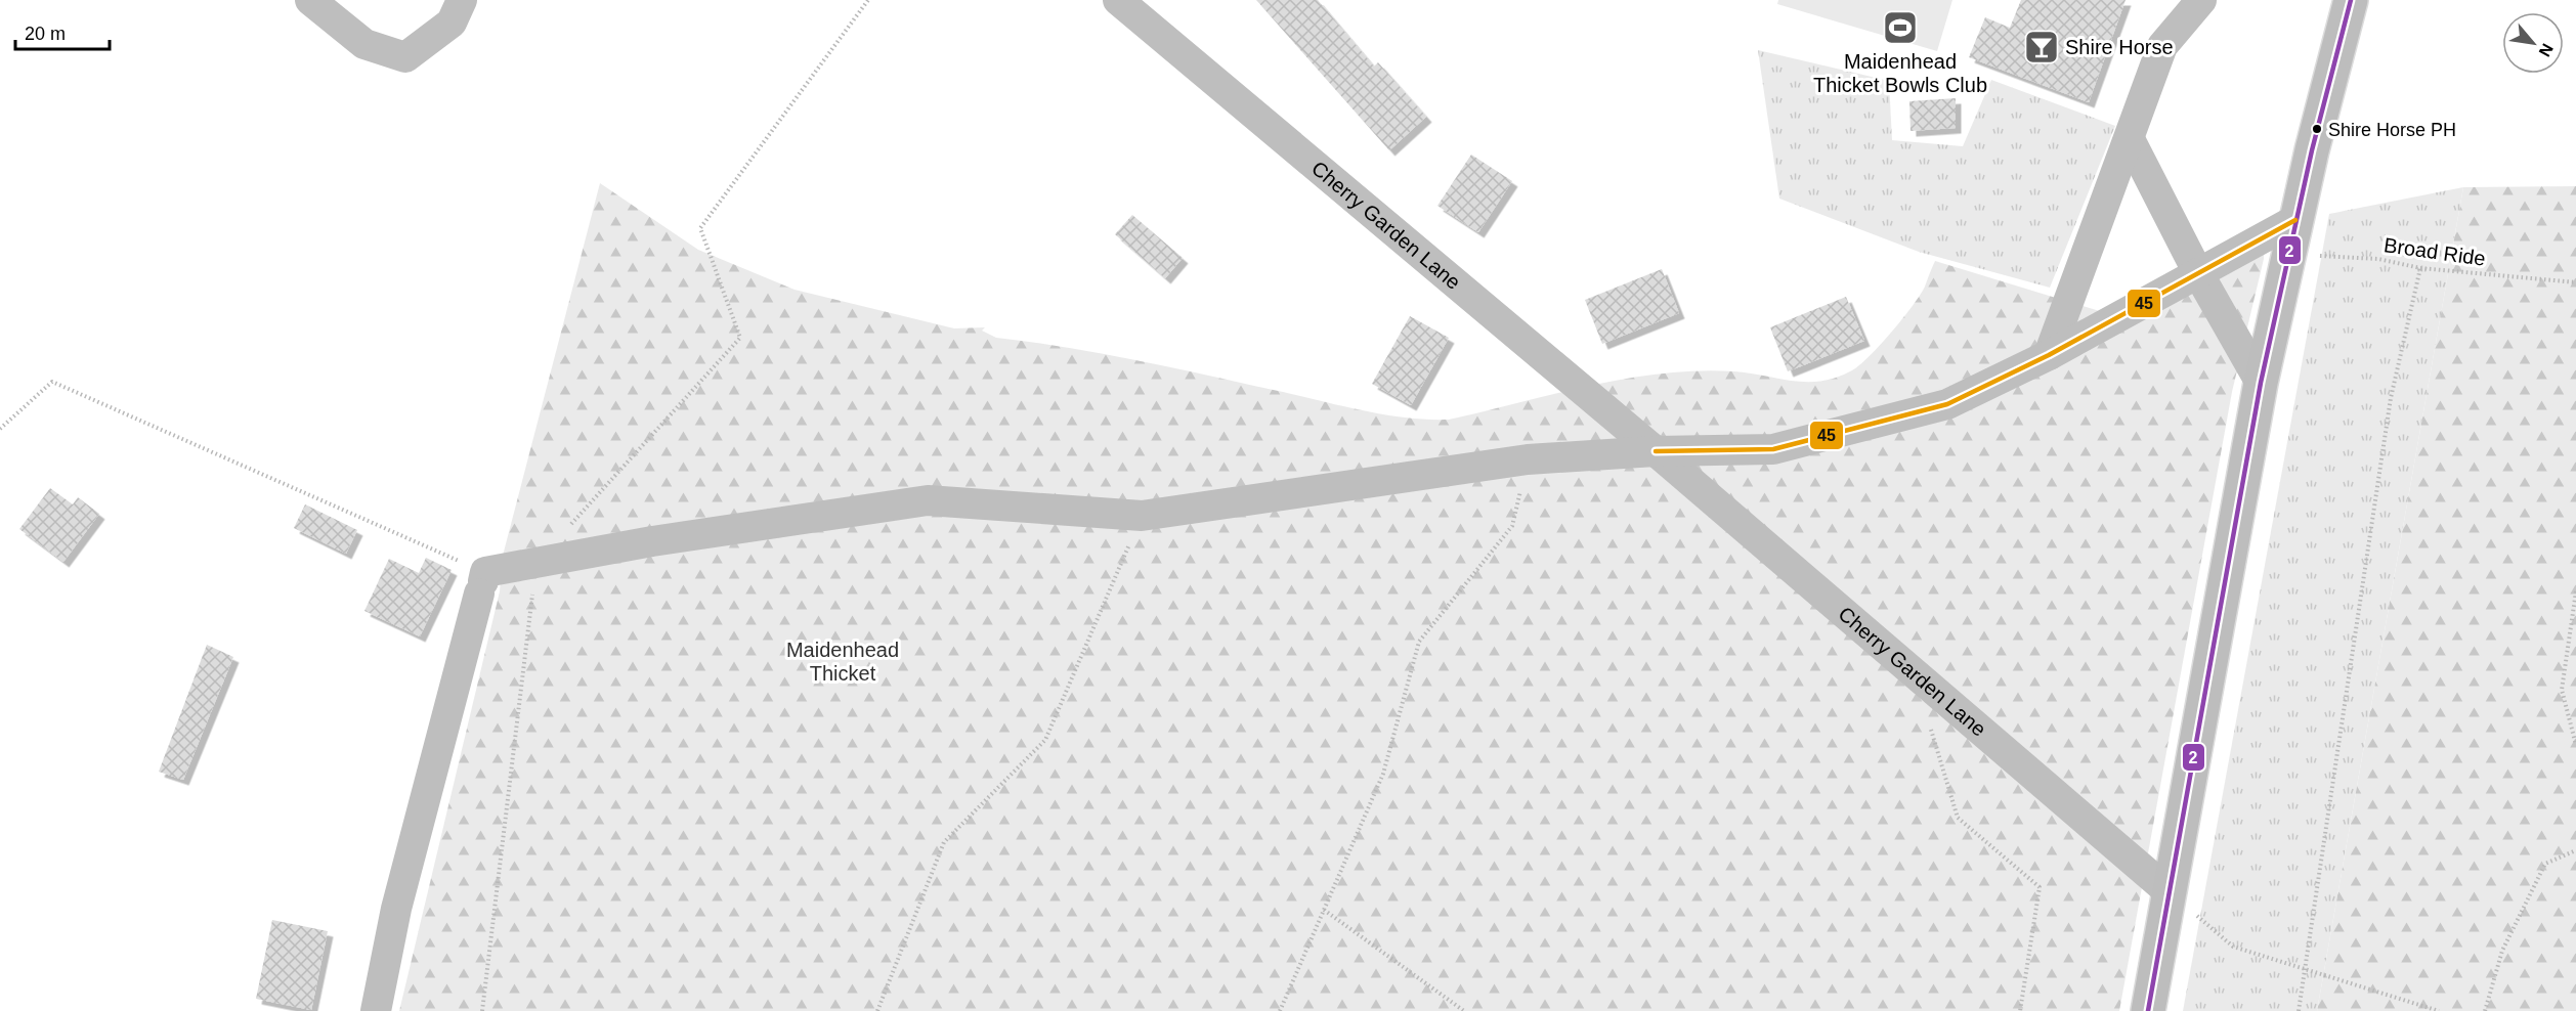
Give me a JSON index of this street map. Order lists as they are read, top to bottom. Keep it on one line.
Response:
{"streets":{"street":["Cherry Garden Lane"],"path":["Broad Ride"]},"parks":["Maidenhead Thicket"],"places":{"sports":["Maidenhead Thicket Bowls Club"],"bar":["Shire Horse"],"other":["Shire Horse PH"]},"lines":["transit line 2","transit line 45"],"scale_bar":"20 m","north":"bottom right"}
